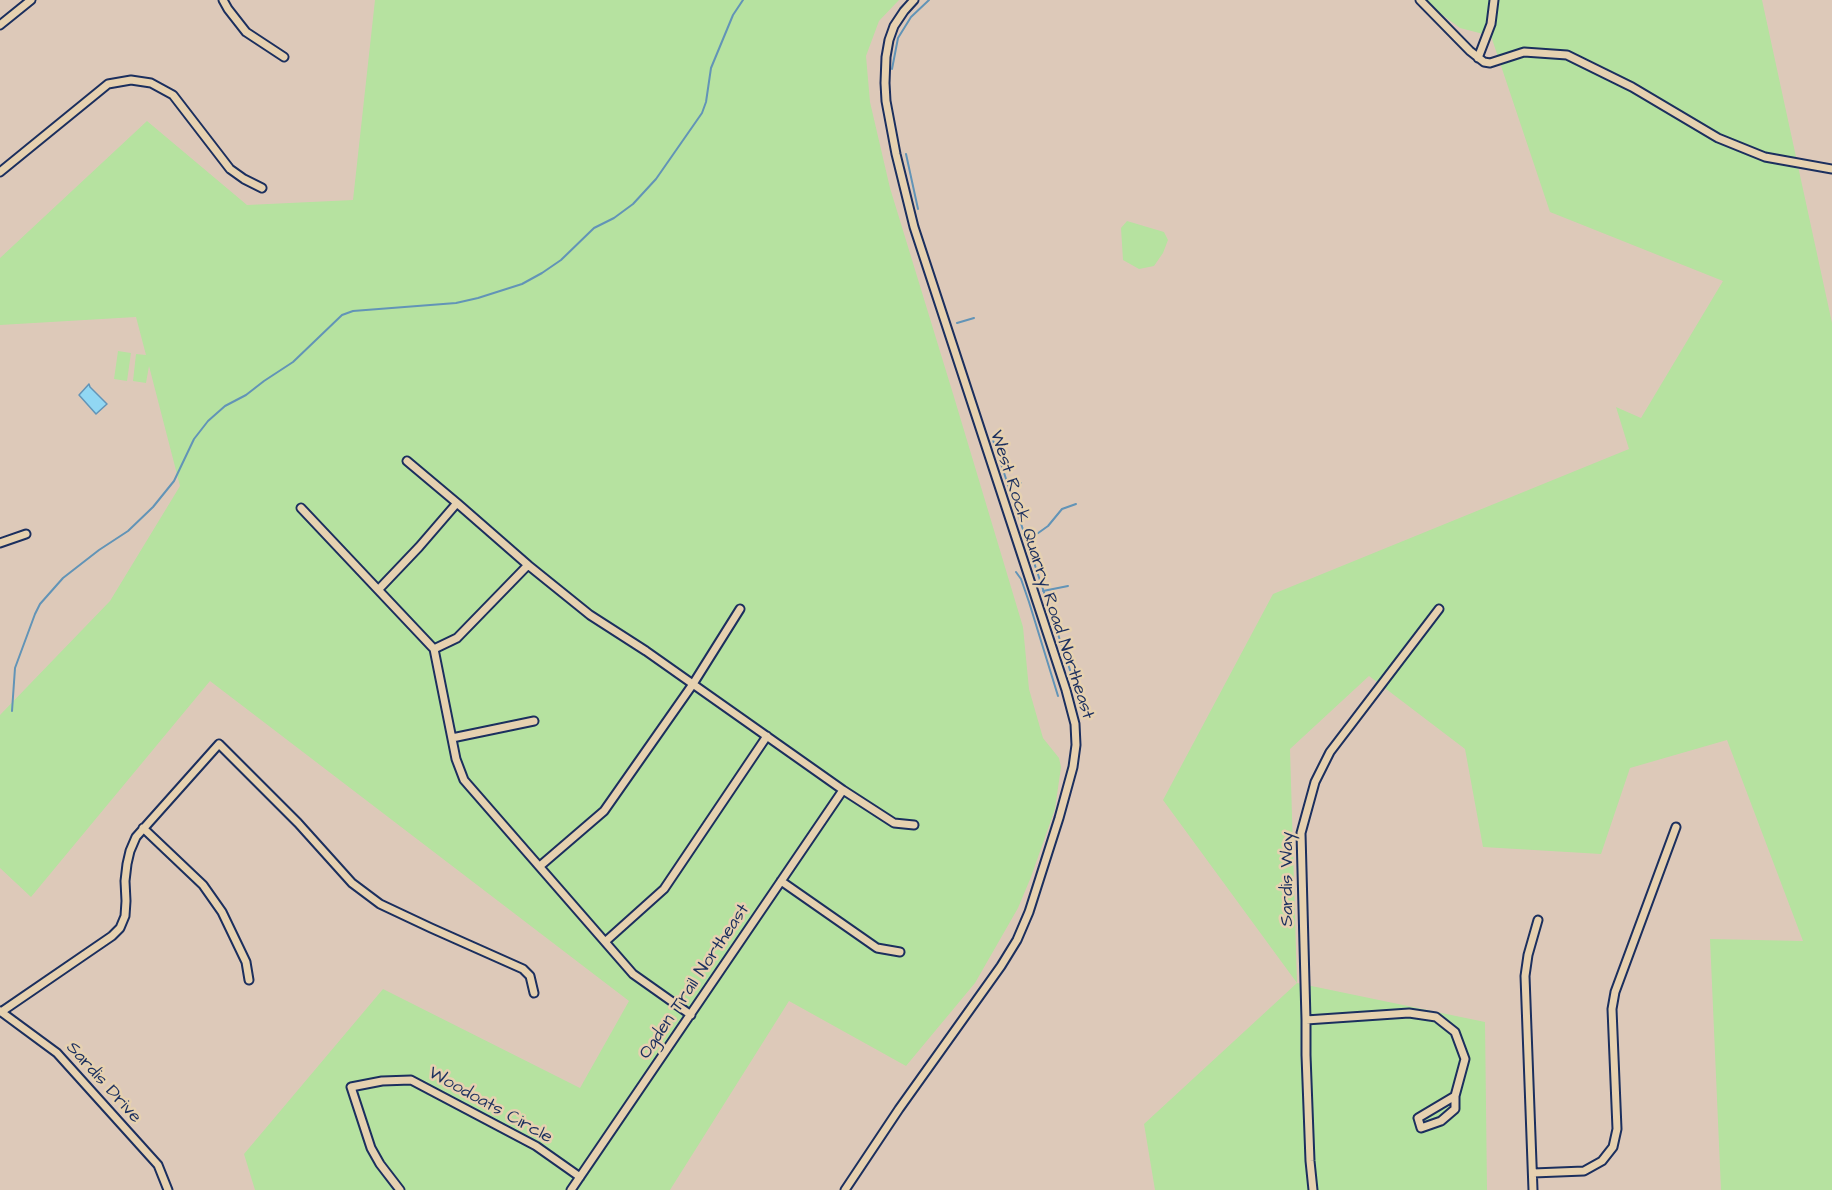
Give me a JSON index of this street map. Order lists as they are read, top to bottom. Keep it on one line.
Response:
{"streets":{"street":["West Rock Quarry Road Northeast","Sardis Way","Ogden Trail Northeast","Sardis Drive","Woodoats Circle"]},"crossings":[["Ogden Trail Northeast","Woodoats Circle"]]}
